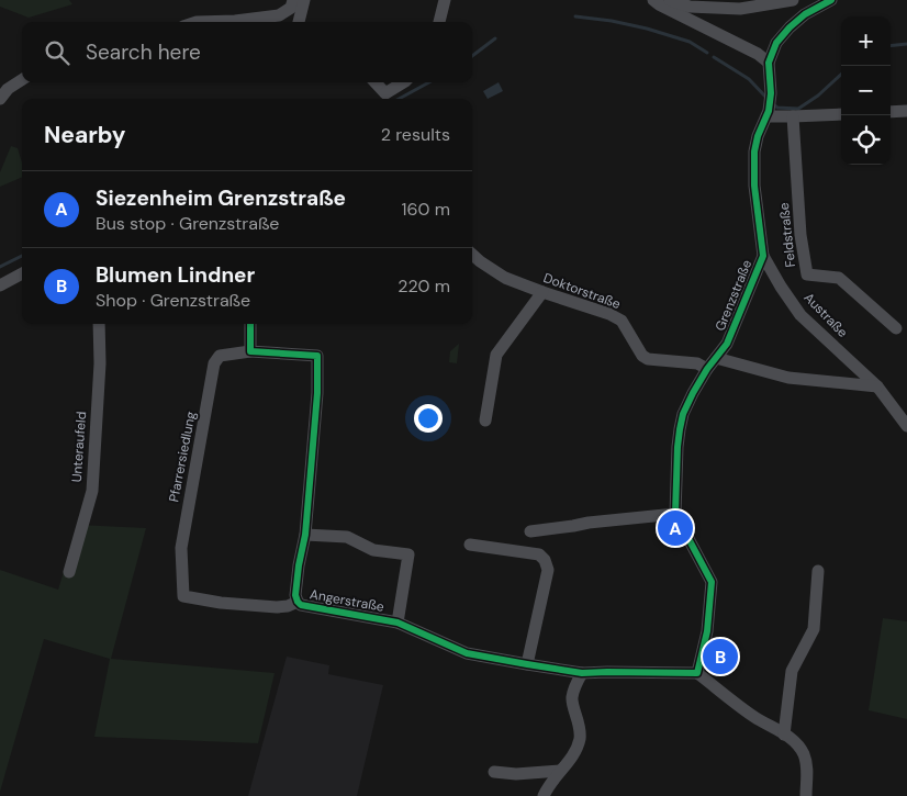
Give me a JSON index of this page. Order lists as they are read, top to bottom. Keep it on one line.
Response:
{"streets":{"street":["Feldstraße","Doktorstraße","Grenzstraße","Austraße","Unteraufeld","Pfarrersiedlung","Angerstraße"]},"crossings":[["Doktorstraße","Grenzstraße"],["Grenzstraße","Austraße"],["Grenzstraße","Angerstraße"],["Pfarrersiedlung","Angerstraße"]],"page":{"map_buttons":["+","−"],"search":"Search here","heading":["Nearby","2 results"],"list":[{"mark":"A","name":"Siezenheim Grenzstraße","note":"Bus stop · Grenzstraße","value":"160 m"},{"mark":"B","name":"Blumen Lindner","note":"Shop · Grenzstraße","value":"220 m"}],"pins":["A","B"]}}
